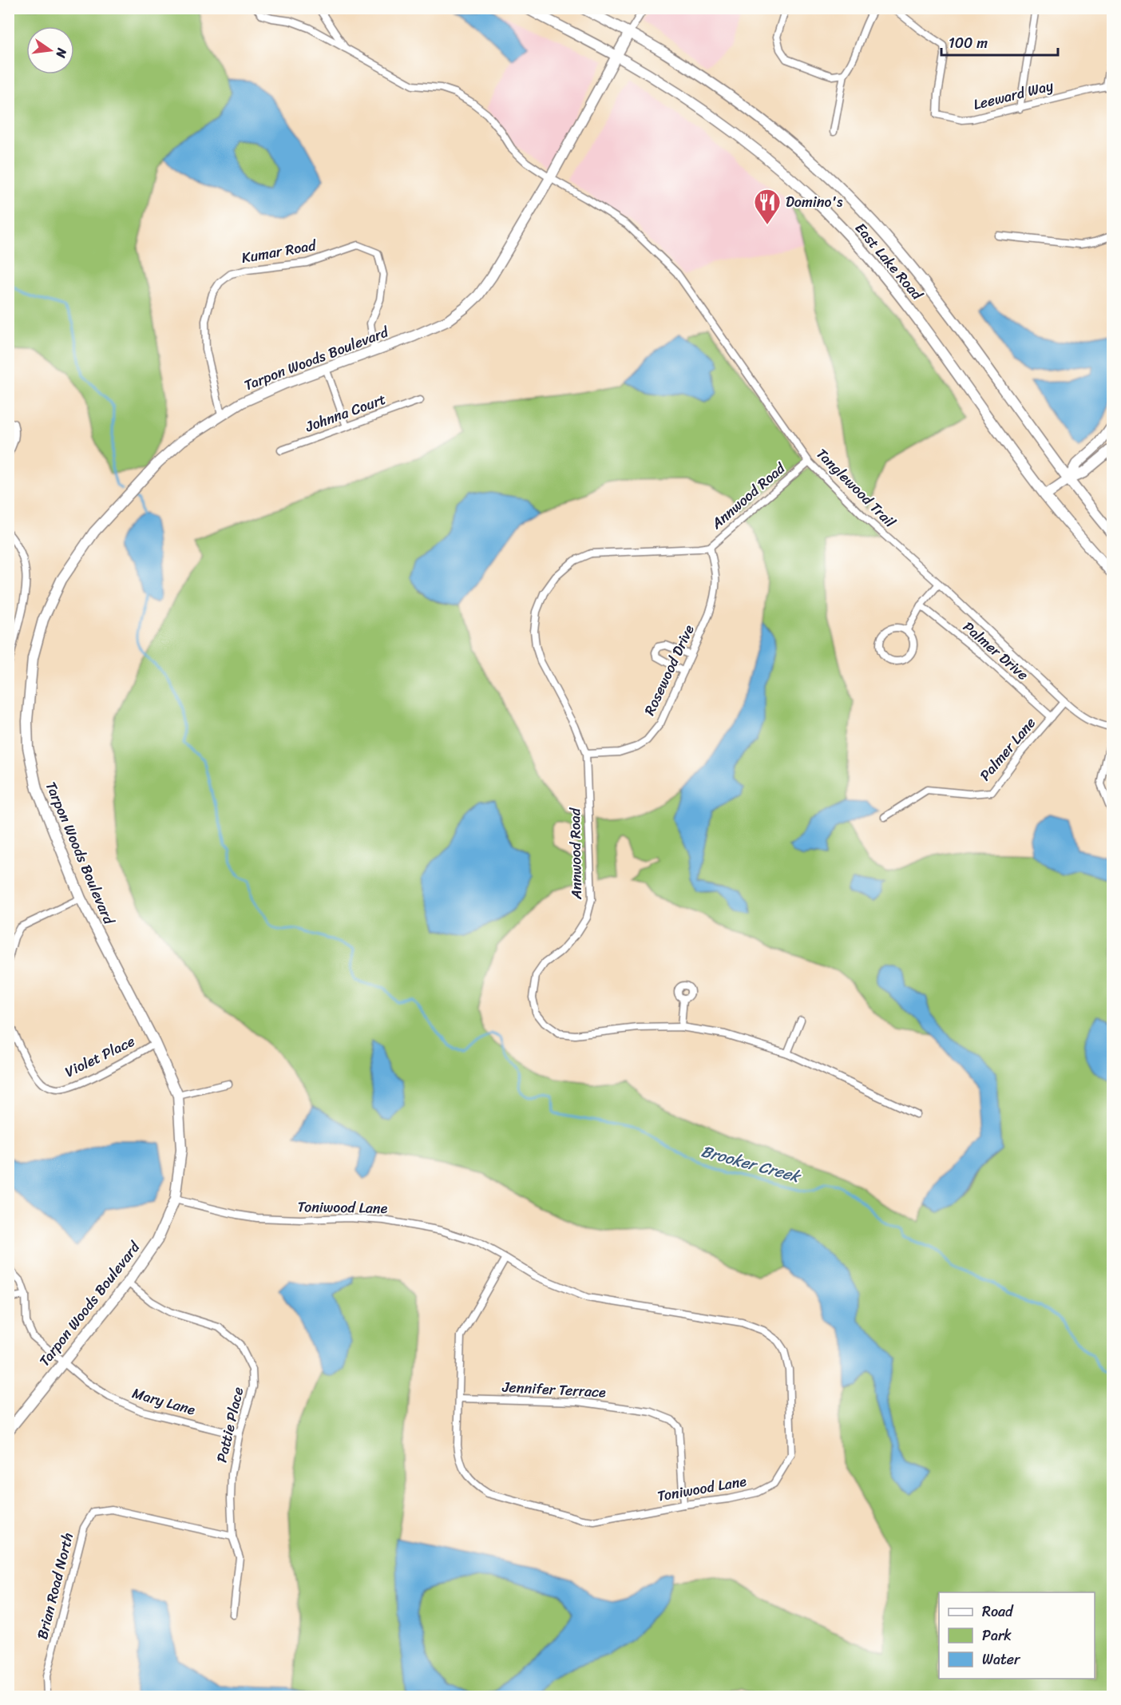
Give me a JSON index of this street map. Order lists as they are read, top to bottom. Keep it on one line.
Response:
{"streets":{"street":["Leeward Way","Kumar Road","East Lake Road","Tarpon Woods Boulevard","Johnna Court","Tanglewood Trail","Annwood Road","Palmer Drive","Rosewood Drive","Palmer Lane","Violet Place","Toniwood Lane","Jennifer Terrace","Mary Lane","Pattie Place","Brian Road North"]},"crossings":[["Kumar Road","Tarpon Woods Boulevard"],["East Lake Road","Tarpon Woods Boulevard"],["Tarpon Woods Boulevard","Tanglewood Trail"],["Tarpon Woods Boulevard","Violet Place"],["Tarpon Woods Boulevard","Toniwood Lane"],["Tarpon Woods Boulevard","Mary Lane"],["Tarpon Woods Boulevard","Pattie Place"],["Tanglewood Trail","Annwood Road"],["Tanglewood Trail","Palmer Lane"],["Annwood Road","Rosewood Drive"],["Palmer Drive","Palmer Lane"],["Toniwood Lane","Jennifer Terrace"],["Mary Lane","Pattie Place"],["Pattie Place","Brian Road North"]],"water":["Brooker Creek"],"places":{"restaurant":["Domino's"]},"legend":["Road","Park","Water"],"scale_bar":"100 m","north":"right"}
